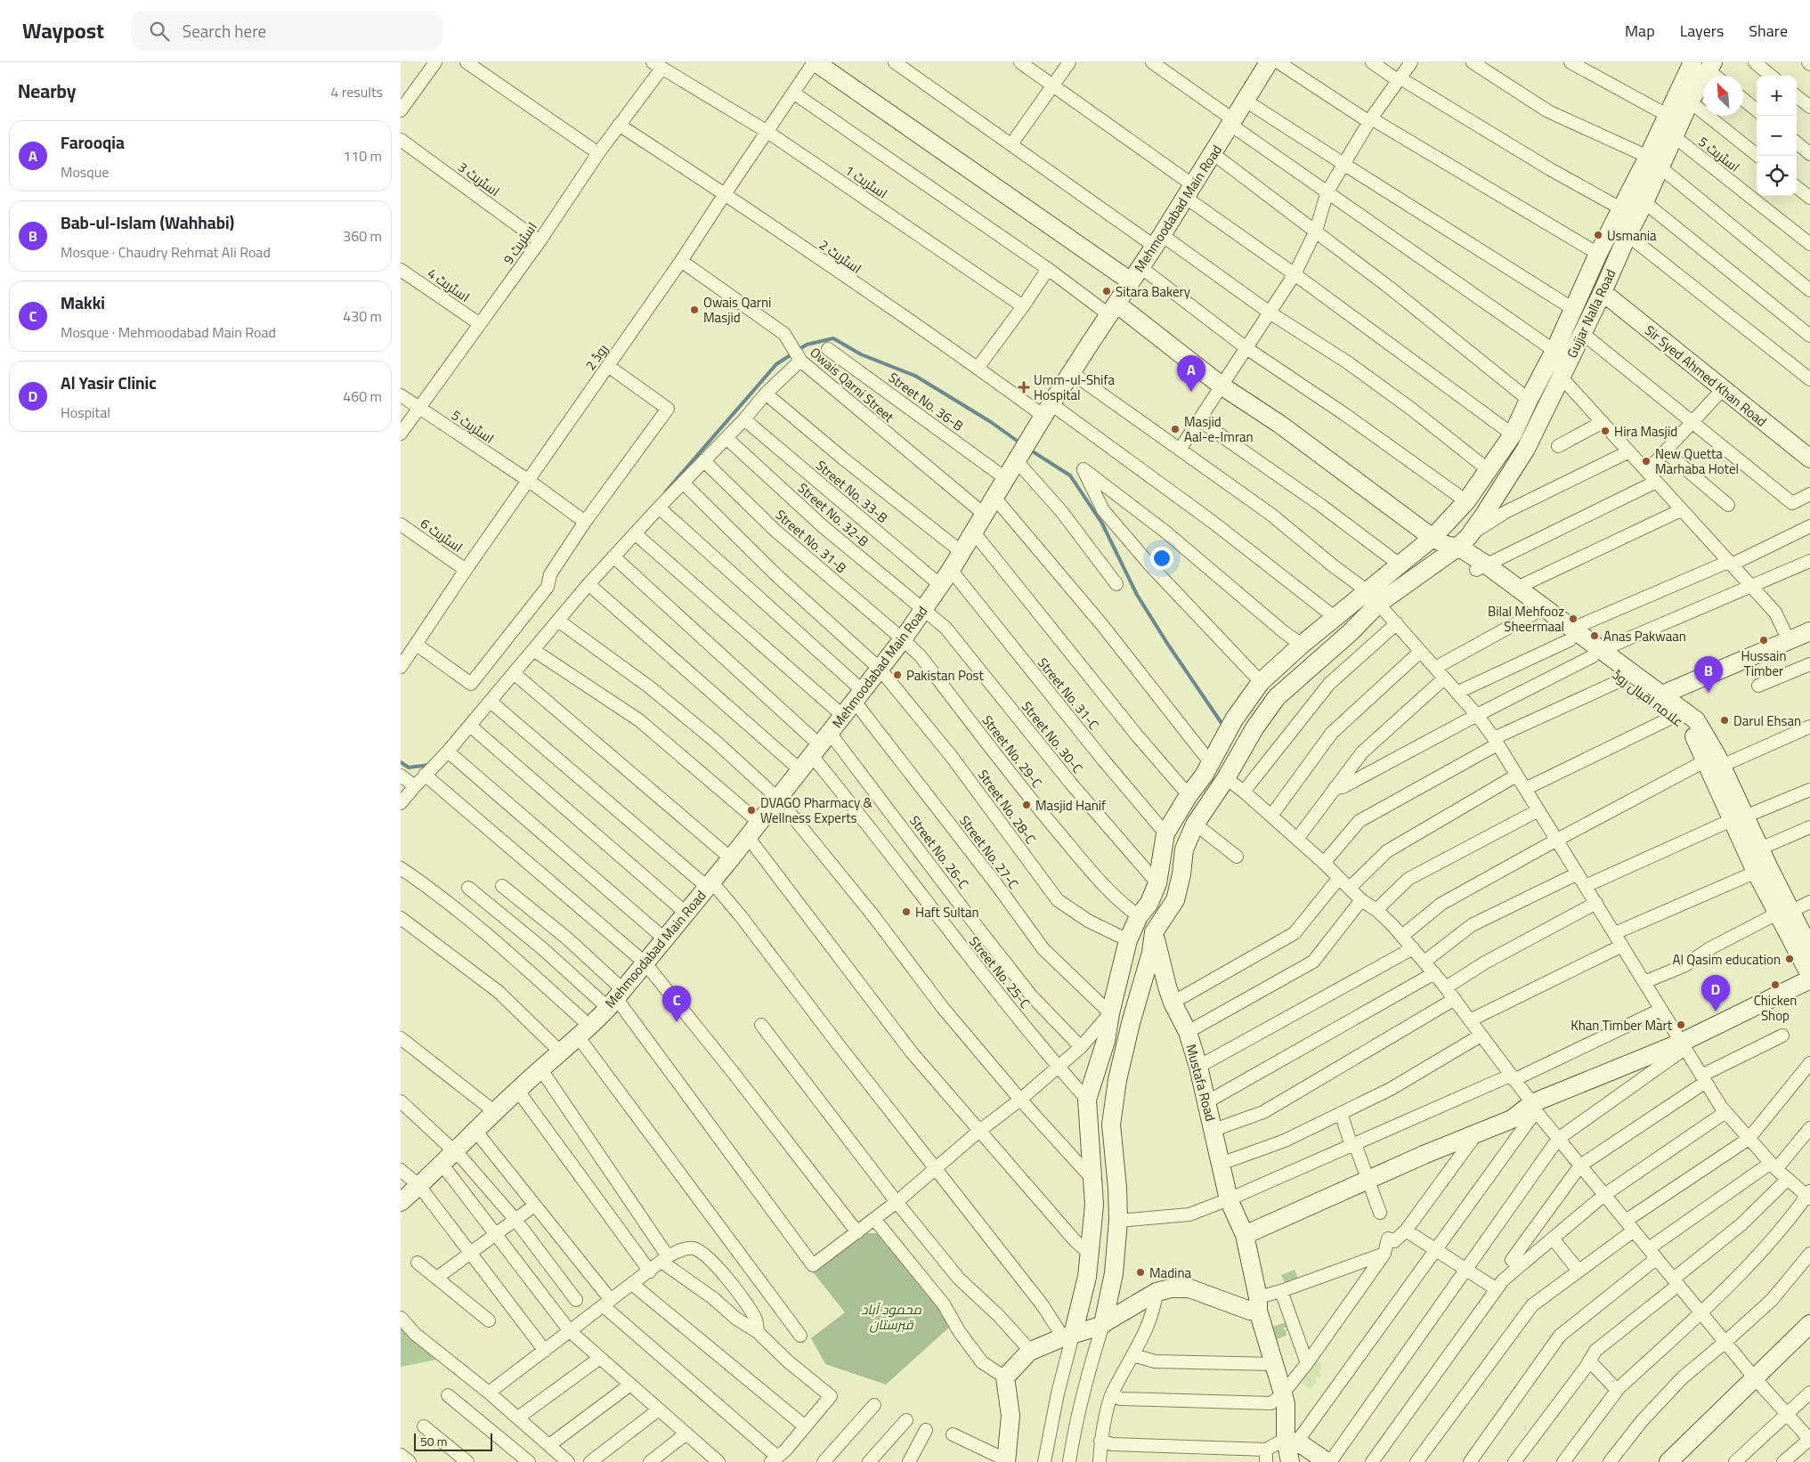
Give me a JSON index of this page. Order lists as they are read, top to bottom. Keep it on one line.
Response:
{"streets":{"street":["اسٹریٹ 5","اسٹریٹ 3","اسٹریٹ 1","Mehmoodabad Main Road","اسٹریٹ 9","اسٹریٹ 2","اسٹریٹ 4","Gujjar Nalla Road","روڈ 2","Sir Syed Ahmed Khan Road","Owais Qarni Street","Street No. 36-B","Street No. 33-B","Street No. 32-B","اسٹریٹ 6","Street No. 31-B","Street No. 31-C","علامہ اقبال روڈ","Street No. 30-C","Street No. 29-C","Street No. 28-C","Street No. 26-C","Street No. 27-C","Street No. 25-C","Mustafa Road"]},"crossings":[["اسٹریٹ 5","اسٹریٹ 9"],["اسٹریٹ 5","Gujjar Nalla Road"],["اسٹریٹ 5","روڈ 2"],["اسٹریٹ 3","اسٹریٹ 9"],["اسٹریٹ 1","اسٹریٹ 9"],["اسٹریٹ 1","روڈ 2"],["Mehmoodabad Main Road","اسٹریٹ 2"],["Mehmoodabad Main Road","Owais Qarni Street"],["Mehmoodabad Main Road","Street No. 36-B"],["Mehmoodabad Main Road","Street No. 33-B"],["Mehmoodabad Main Road","Street No. 32-B"],["Mehmoodabad Main Road","Street No. 31-B"],["Mehmoodabad Main Road","Street No. 31-C"],["Mehmoodabad Main Road","علامہ اقبال روڈ"],["Mehmoodabad Main Road","Street No. 30-C"],["Mehmoodabad Main Road","Street No. 29-C"],["Mehmoodabad Main Road","Street No. 28-C"],["Mehmoodabad Main Road","Street No. 26-C"],["Mehmoodabad Main Road","Street No. 27-C"],["Mehmoodabad Main Road","Street No. 25-C"],["اسٹریٹ 9","اسٹریٹ 2"],["اسٹریٹ 9","اسٹریٹ 4"],["اسٹریٹ 2","روڈ 2"],["Gujjar Nalla Road","Sir Syed Ahmed Khan Road"],["Gujjar Nalla Road","علامہ اقبال روڈ"],["روڈ 2","Owais Qarni Street"],["روڈ 2","اسٹریٹ 6"],["Street No. 32-B","Street No. 30-C"],["Street No. 31-B","Street No. 29-C"],["Street No. 26-C","Street No. 25-C"]],"parks":["محمود آباد قبرستان"],"places":{"other":["Usmania","Sitara Bakery","Owais Qarni Masjid","Masjid Aal-e-Imran","Hira Masjid","New Quetta Marhaba Hotel","Bilal Mehfooz Sheermaal","Anas Pakwaan","Hussain Timber","Pakistan Post","Darul Ehsan","Masjid Hanif","DVAGO Pharmacy & Wellness Experts","Haft Sultan","Al Qasim education","Chicken Shop","Khan Timber Mart","Madina"],"health":["Umm-ul-Shifa Hospital"]},"scale_bar":"50 m","north":"top left","page":{"header":"Waypost","search":"Search here","nav":["Map","Layers","Share"],"heading":["Nearby","4 results"],"map_buttons":["+","−"],"list":[{"mark":"A","name":"Farooqia","note":"Mosque","value":"110 m"},{"mark":"B","name":"Bab-ul-Islam (Wahhabi)","note":"Mosque · Chaudry Rehmat Ali Road","value":"360 m"},{"mark":"C","name":"Makki","note":"Mosque · Mehmoodabad Main Road","value":"430 m"},{"mark":"D","name":"Al Yasir Clinic","note":"Hospital","value":"460 m"}],"pins":["A","B","D","C"],"scale":"50 m"}}
